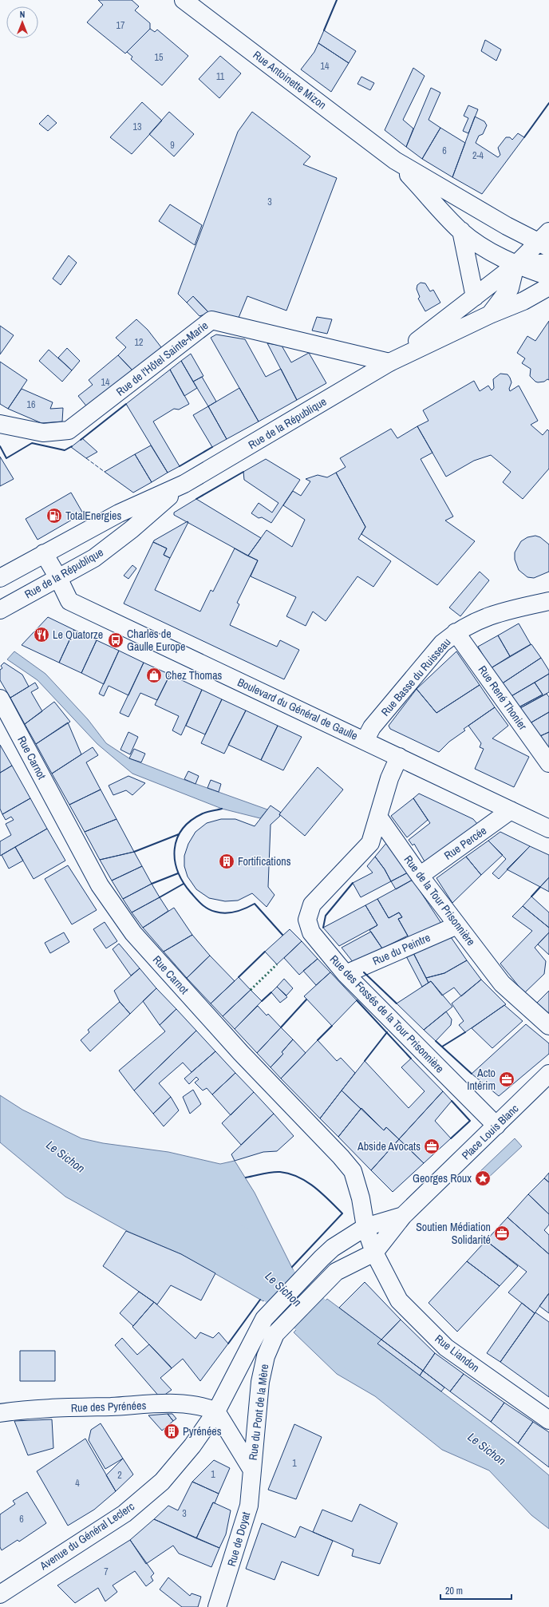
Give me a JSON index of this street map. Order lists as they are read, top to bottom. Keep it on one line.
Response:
{"streets":{"main road":["Rue Antoinette Mizon","Rue de l'Hôtel Sainte-Marie","Rue de la République","Rue Basse du Ruisseau","Rue René Thonier","Boulevard du Général de Gaulle","Rue Carnot","Rue Percée","Rue de la Tour Prisonnière","Rue du Peintre","Rue des Fossés de la Tour Prisonnière","Place Louis Blanc","Rue Liandon","Rue des Pyrénées","Rue du Pont de la Mère","Avenue du Général Leclerc","Rue de Doyat"]},"crossings":[["Rue Antoinette Mizon","Rue de la République"],["Rue de l'Hôtel Sainte-Marie","Rue de la République"],["Rue de la République","Boulevard du Général de Gaulle"],["Rue Basse du Ruisseau","Rue René Thonier"],["Rue Basse du Ruisseau","Boulevard du Général de Gaulle"],["Boulevard du Général de Gaulle","Rue Percée"],["Rue Carnot","Place Louis Blanc"],["Rue Carnot","Rue Liandon"],["Rue Carnot","Rue du Pont de la Mère"],["Rue Percée","Rue de la Tour Prisonnière"],["Rue de la Tour Prisonnière","Rue du Peintre"],["Rue de la Tour Prisonnière","Rue des Fossés de la Tour Prisonnière"],["Rue du Peintre","Rue des Fossés de la Tour Prisonnière"],["Rue des Fossés de la Tour Prisonnière","Place Louis Blanc"],["Place Louis Blanc","Rue Liandon"],["Place Louis Blanc","Rue du Pont de la Mère"],["Rue Liandon","Rue du Pont de la Mère"],["Rue des Pyrénées","Rue du Pont de la Mère"],["Rue des Pyrénées","Avenue du Général Leclerc"],["Rue du Pont de la Mère","Avenue du Général Leclerc"],["Rue du Pont de la Mère","Rue de Doyat"]],"water":["Le Sichon"],"places":{"fuel station":["TotalEnergies"],"restaurant":["Le Quatorze"],"bus stop":["Charles de Gaulle Europe"],"shop":["Chez Thomas"],"building":["Fortifications","Pyrénées"],"office":["Acto Intérim","Abside Avocats","Soutien Médiation Solidarité"],"place":["Georges Roux"]},"house_numbers":["17","15","14","11","13","9","6","2-4","3","12","14","16","1","1","2","4","3","6","7"],"scale_bar":"20 m","north":"top"}
